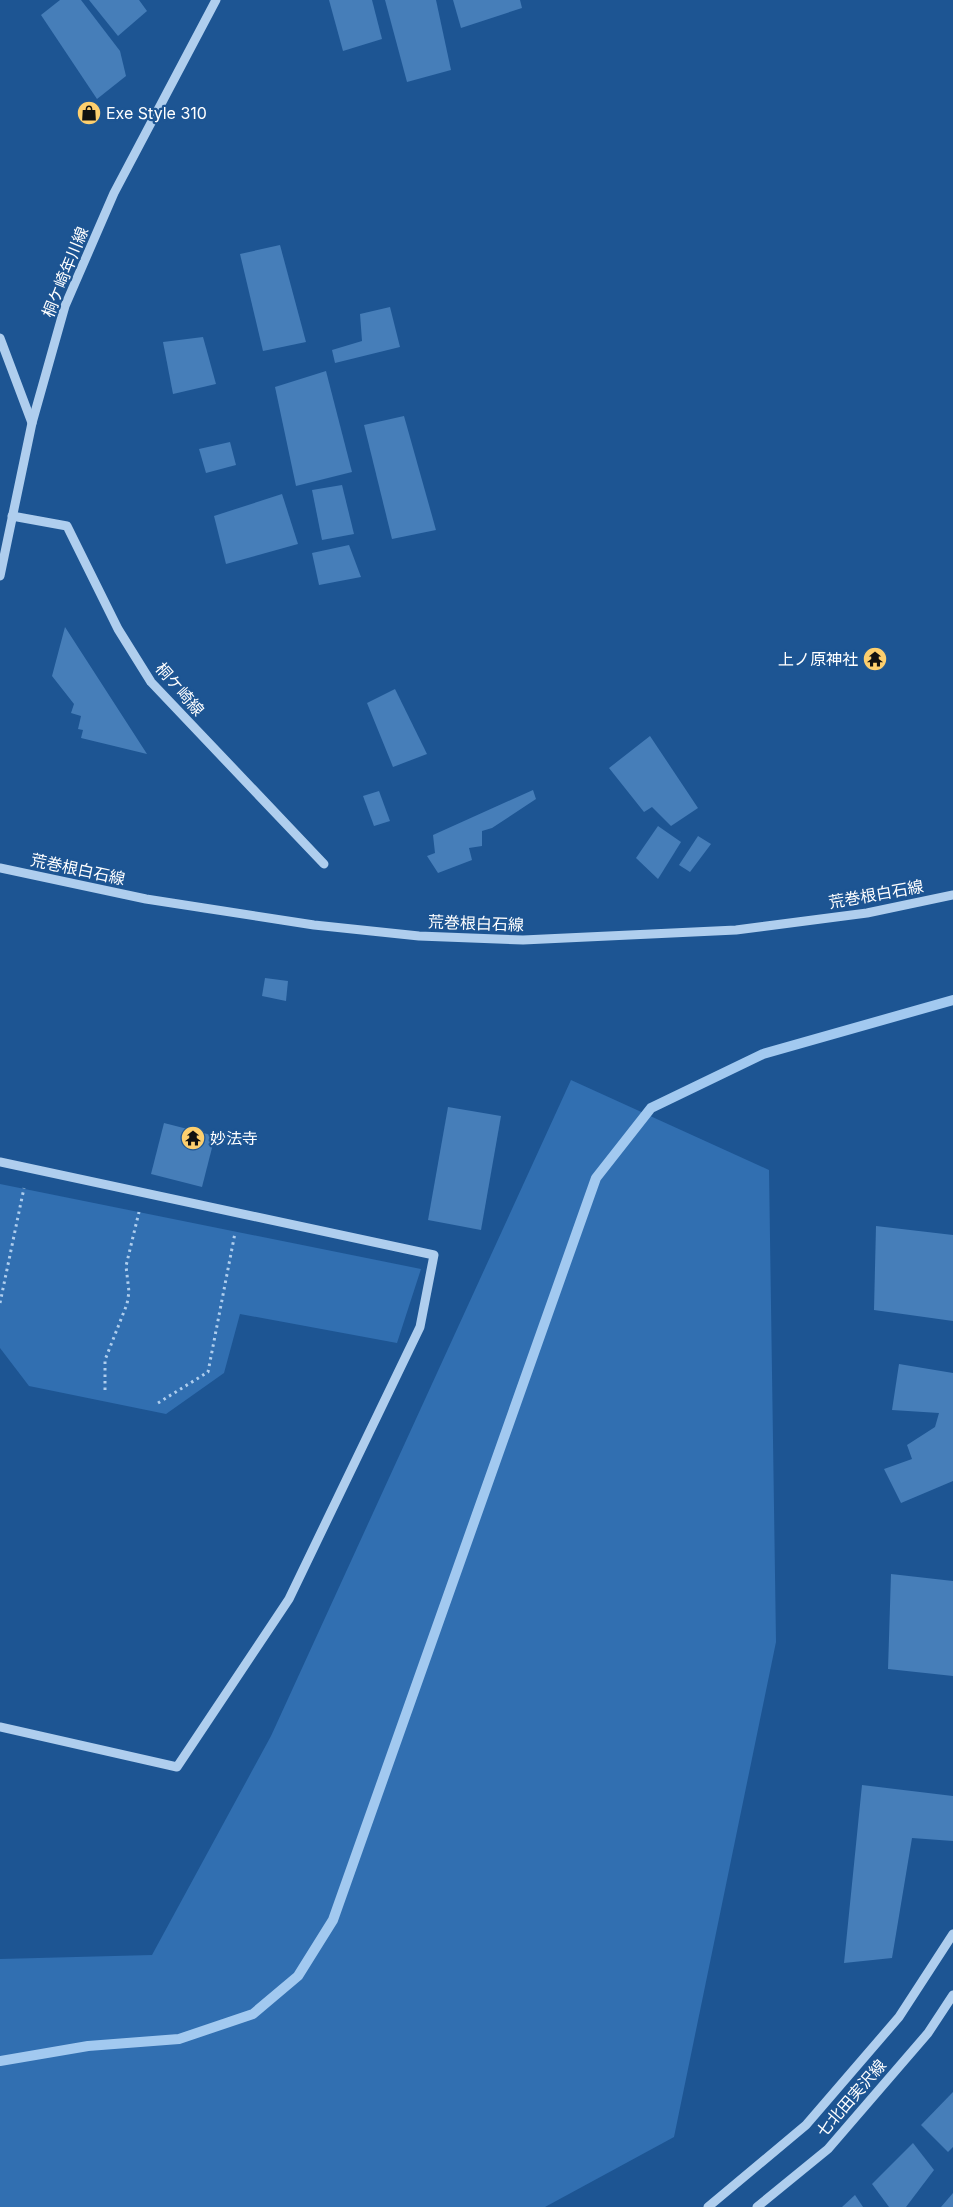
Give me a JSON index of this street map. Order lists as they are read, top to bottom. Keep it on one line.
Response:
{"streets":{"street":["桐ケ崎年川線","桐ケ崎線","荒巻根白石線","七北田実沢線"]},"crossings":[["桐ケ崎年川線","桐ケ崎線"]],"places":{"shop":["Exe Style 310"],"temple":["上ノ原神社","妙法寺"]}}
